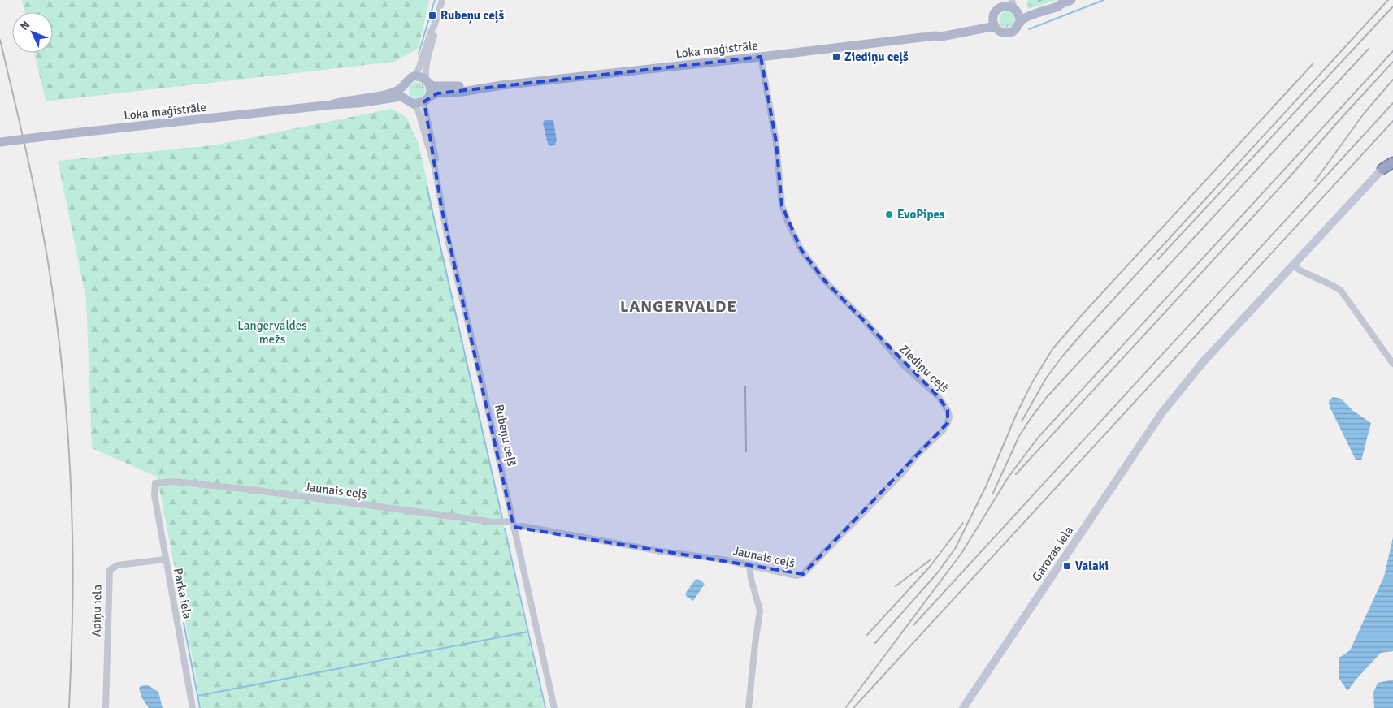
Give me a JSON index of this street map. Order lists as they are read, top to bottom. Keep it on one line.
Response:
{"streets":{"main road":["Loka maģistrāle","Garozas iela"],"street":["Ziediņu ceļš","Rubeņu ceļš","Jaunais ceļš","Parka iela","Apiņu iela"]},"crossings":[["Loka maģistrāle","Ziediņu ceļš"],["Loka maģistrāle","Rubeņu ceļš"],["Ziediņu ceļš","Jaunais ceļš"],["Rubeņu ceļš","Jaunais ceļš"],["Jaunais ceļš","Parka iela"],["Parka iela","Apiņu iela"]],"districts":["LANGERVALDE"],"parks":["Langervaldes mežs"],"places":{"transit":["Rubeņu ceļš","Ziediņu ceļš","Valaki"],"other":["EvoPipes"]},"north":"top left"}
